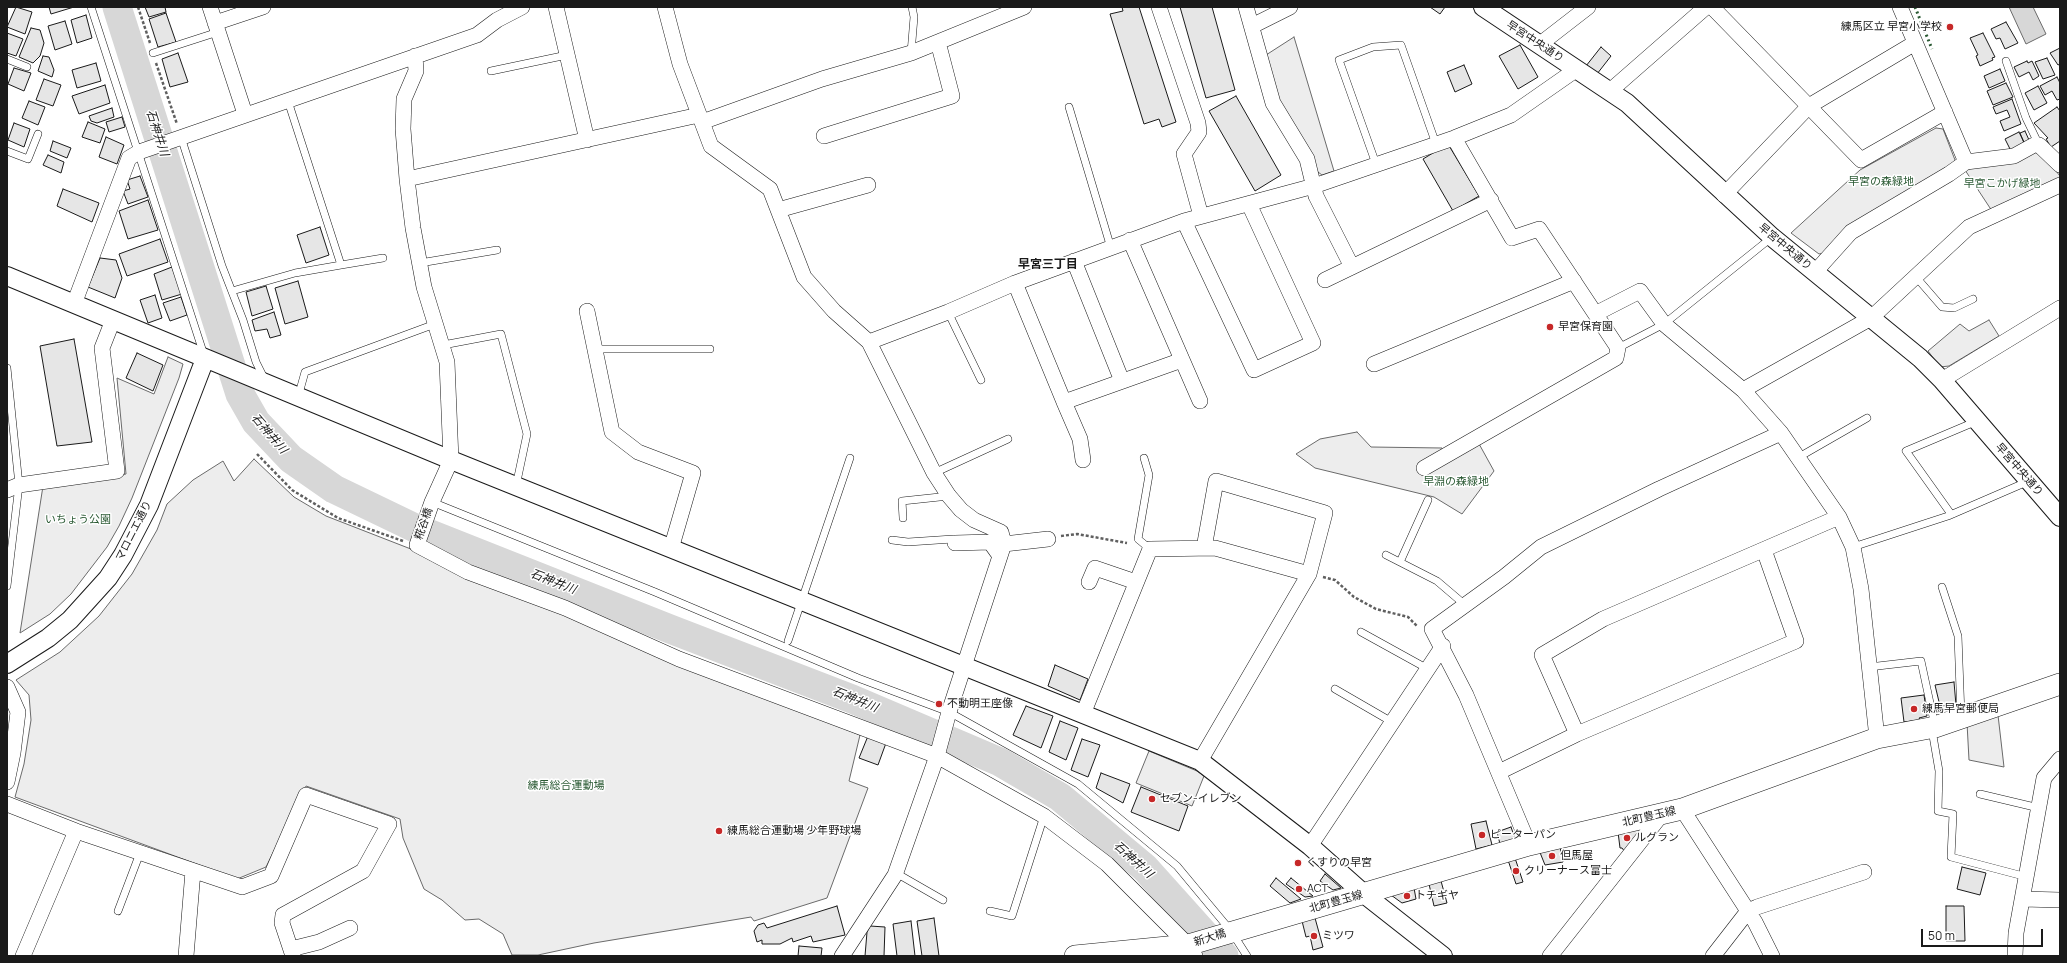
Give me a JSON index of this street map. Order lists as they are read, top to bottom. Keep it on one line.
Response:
{"streets":{"main road":["北町豊玉線","新大橋"],"street":["早宮中央通り","糀谷橋","マロニエ通り"]},"crossings":[["北町豊玉線","新大橋"]],"districts":["早宮三丁目"],"water":["石神井川"],"parks":["早宮の森緑地","早宮こかげ緑地","早淵の森緑地","いちょう公園","練馬総合運動場"],"places":["練馬区立 早宮小学校","早宮保育園","不動明王座像","練馬早宮郵便局","セブン-イレブン","練馬総合運動場 少年野球場","ピーターパン","ルグラン","但馬屋","くすりの早宮","クリーナース富士","ACT","トチギヤ","ミツワ"],"scale_bar":"50 m"}
